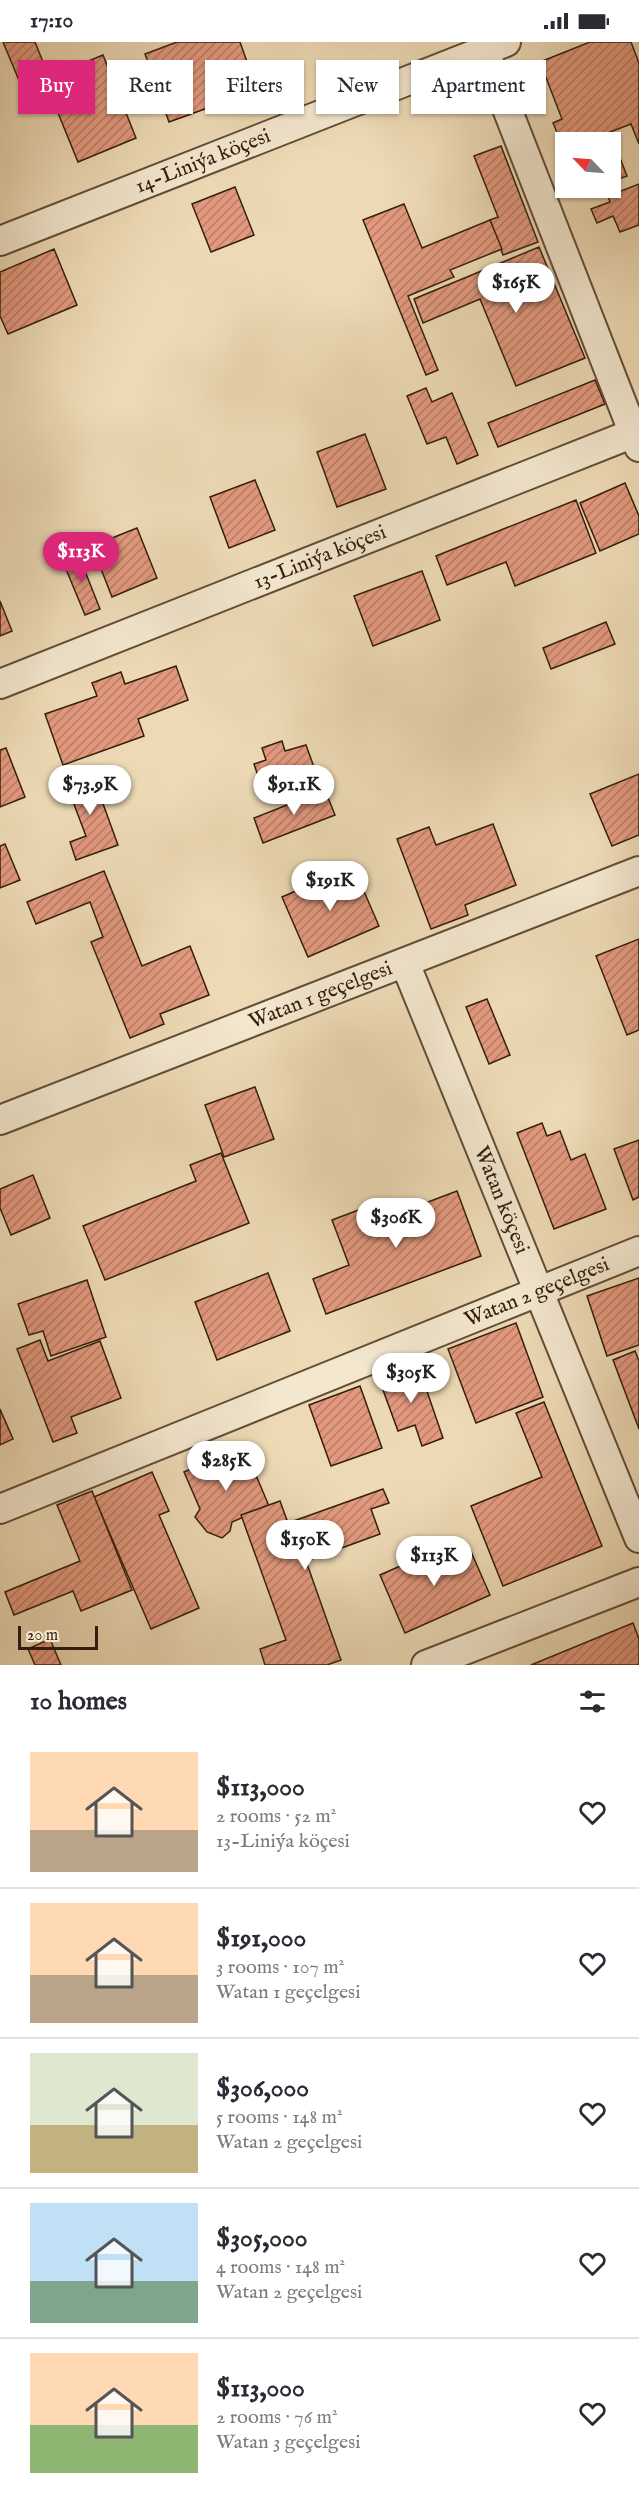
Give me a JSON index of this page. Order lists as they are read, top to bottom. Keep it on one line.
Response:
{"streets":{"street":["14-Liniýa köçesi","13-Liniýa köçesi","Watan 1 geçelgesi","Watan köçesi","Watan 2 geçelgesi"]},"crossings":[["Watan 1 geçelgesi","Watan köçesi"],["Watan köçesi","Watan 2 geçelgesi"]],"scale_bar":"20 m","north":"top left","page":{"status":"17:10","chip":["Buy","Rent","Filters","New","Apartment"],"price":["$165K","$113K","$73.9K","$91.1K","$191K","$306K","$305K","$285K","$150K","$113K"],"scale":"20 m","heading":"10 homes","list":[{"name":"$113,000","note":"2 rooms · 52 m² · 13-Liniýa köçesi"},{"name":"$191,000","note":"3 rooms · 107 m² · Watan 1 geçelgesi"},{"name":"$306,000","note":"5 rooms · 148 m² · Watan 2 geçelgesi"},{"name":"$305,000","note":"4 rooms · 148 m² · Watan 2 geçelgesi"},{"name":"$113,000","note":"2 rooms · 76 m² · Watan 3 geçelgesi"}]}}
